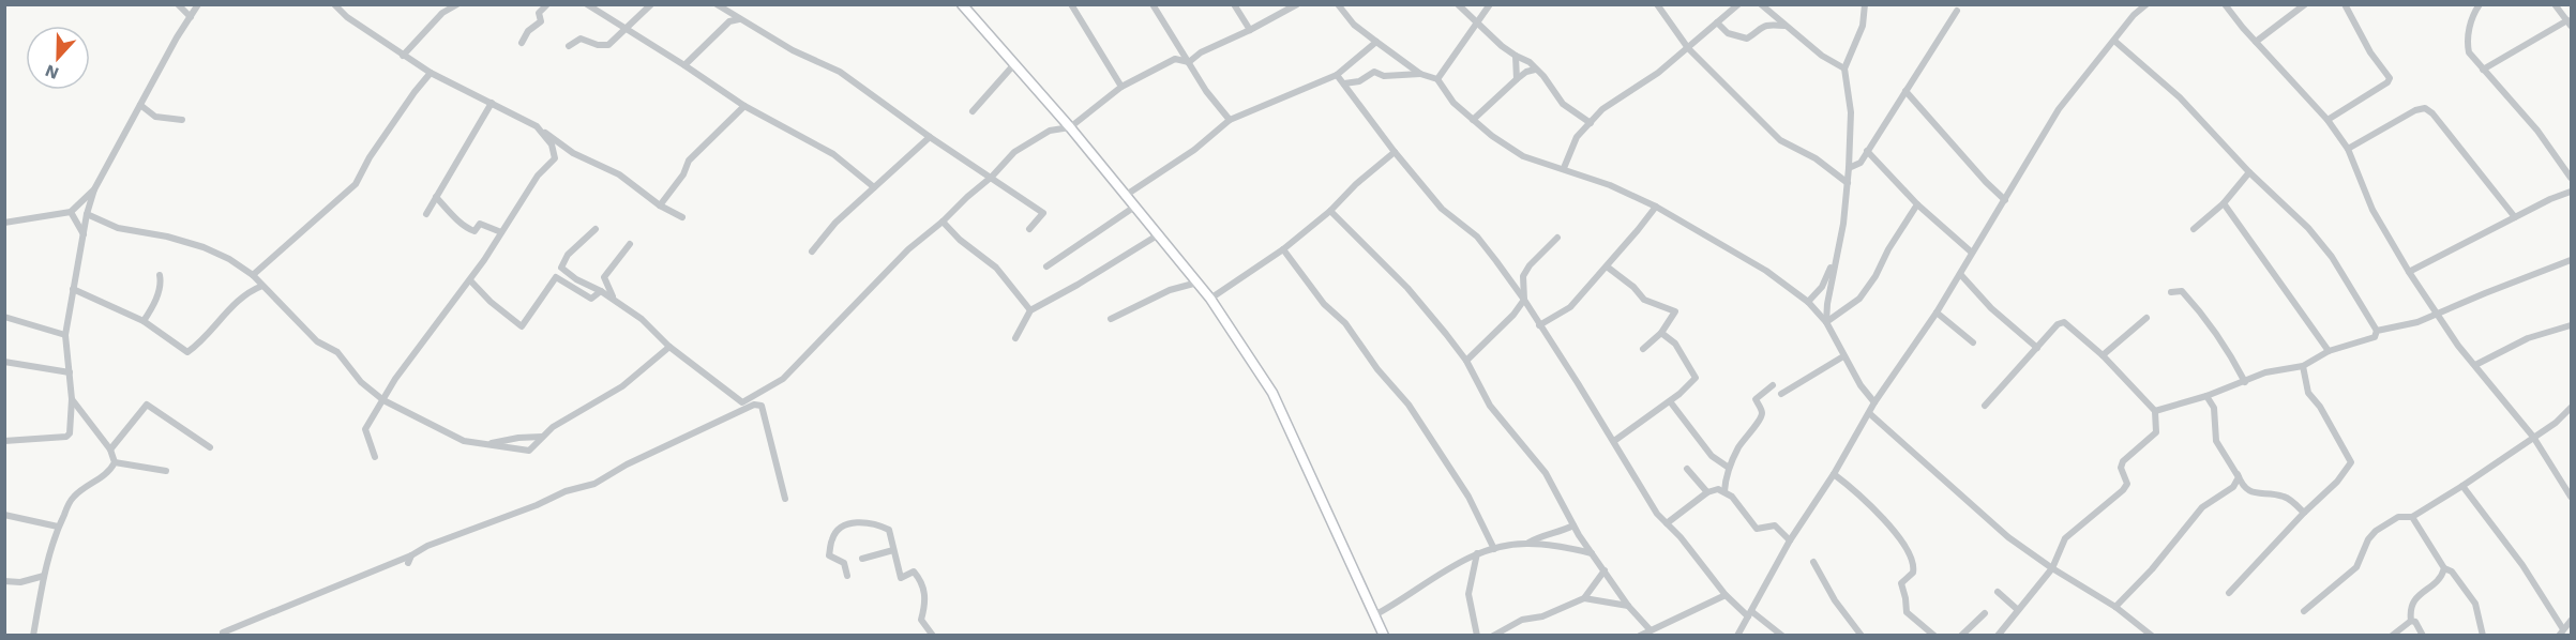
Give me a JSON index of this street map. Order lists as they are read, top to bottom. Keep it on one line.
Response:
{"north":"bottom"}
